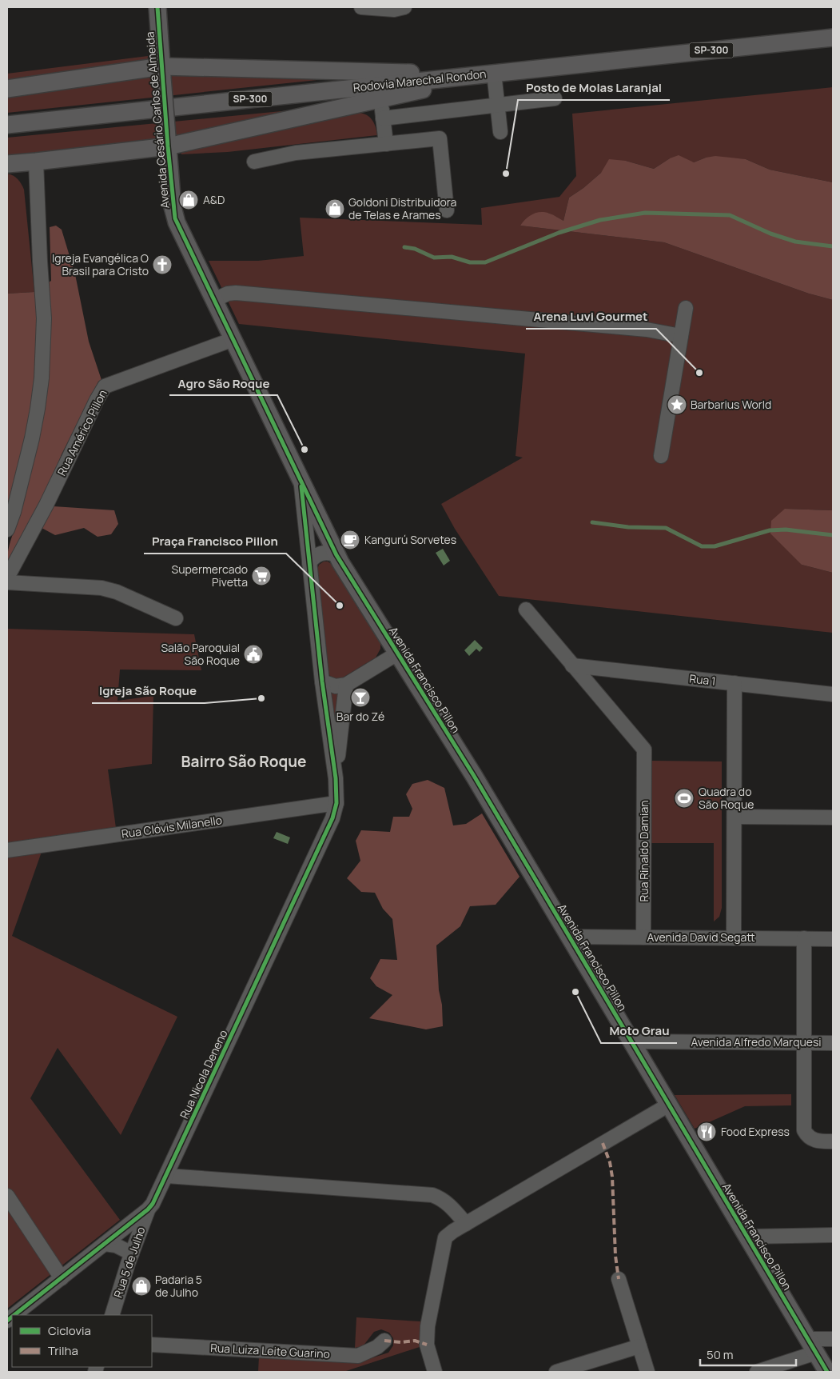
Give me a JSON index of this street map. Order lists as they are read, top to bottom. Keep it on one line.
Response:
{"streets":{"main road":["SP-300","Rodovia Marechal Rondon","Avenida Cesário Carlos de Almeida","Avenida Francisco Pillon"],"street":["Rua Américo Pillon","Rua 1","Rua Clóvis Milanello","Rua Rinaldo Damian","Avenida David Segatt","Avenida Alfredo Marquesi","Rua Nicola Deneno","Rua 5 de Julho","Rua Luiza Leite Guarino"]},"crossings":[["Avenida Cesário Carlos de Almeida","Rua Américo Pillon"],["Avenida Cesário Carlos de Almeida","Avenida Francisco Pillon"],["Avenida Francisco Pillon","Avenida David Segatt"],["Avenida Francisco Pillon","Avenida Alfredo Marquesi"],["Rua 1","Rua Rinaldo Damian"],["Rua Clóvis Milanello","Rua Nicola Deneno"],["Rua Rinaldo Damian","Avenida David Segatt"],["Rua Nicola Deneno","Rua 5 de Julho"]],"districts":["Bairro São Roque"],"places":{"other":["Posto de Molas Laranjal","Arena Luvi Gourmet","Agro São Roque","Praça Francisco Pillon","Igreja São Roque","Moto Grau"],"shop":["A&D","Goldoni Distribuidora de Telas e Arames","Padaria 5 de Julho"],"church":["Igreja Evangélica O Brasil para Cristo"],"place":["Barbarius World"],"cafe":["Kangurú Sorvetes"],"supermarket":["Supermercado Pivetta"],"public building":["Salão Paroquial São Roque"],"bar":["Bar do Zé"],"sports":["Quadra do São Roque"],"restaurant":["Food Express"]},"legend":["Ciclovia","Trilha"],"scale_bar":"50 m"}
